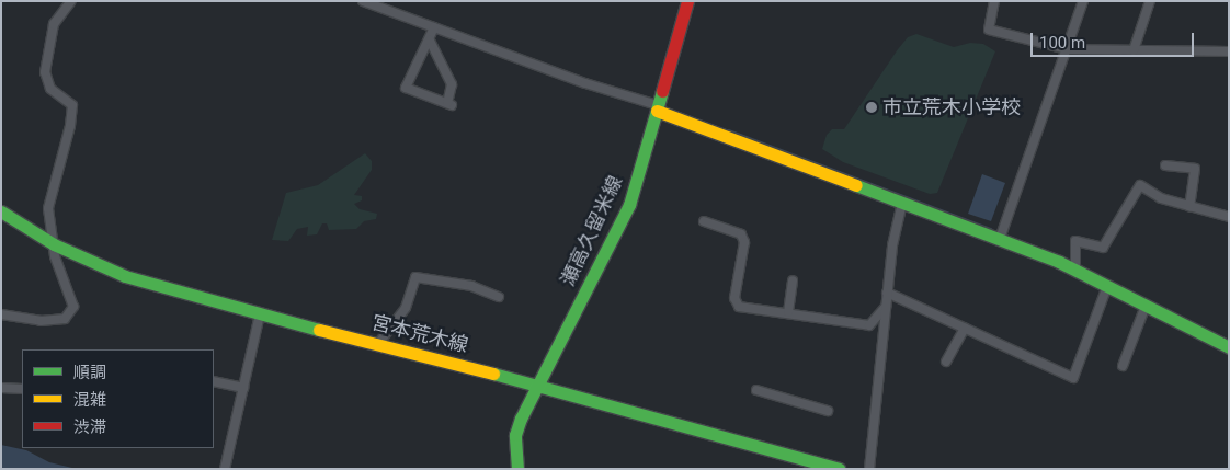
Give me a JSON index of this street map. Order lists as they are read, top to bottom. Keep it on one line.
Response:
{"streets":{"main road":["瀬高久留米線","宮本荒木線"]},"crossings":[["瀬高久留米線","宮本荒木線"]],"places":["市立荒木小学校"],"legend":["順調","混雑","渋滞"],"scale_bar":"100 m"}
